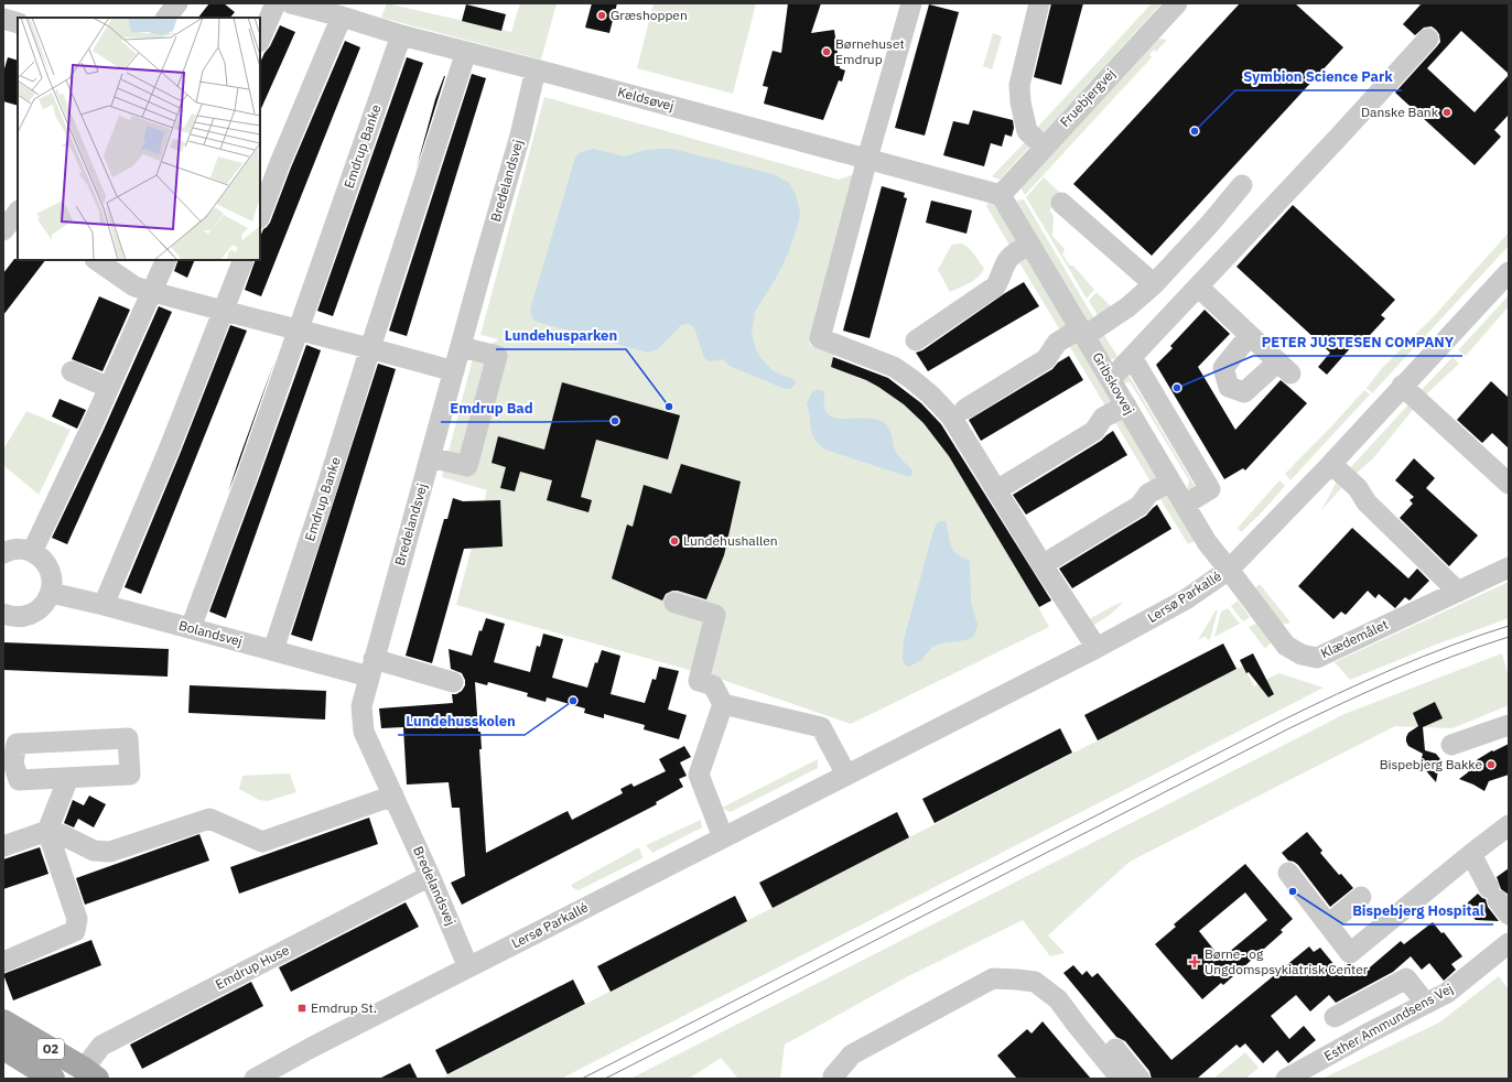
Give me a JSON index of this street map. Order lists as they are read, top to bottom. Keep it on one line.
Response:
{"streets":{"main road":["O2"],"street":["Fruebjergvej","Keldsøvej","Emdrup Banke","Bredelandsvej","Gribskovvej","Lersø Parkallé","Bolandsvej","Klædemålet","Emdrup Huse","Esther Ammundsens Vej"]},"crossings":[["Fruebjergvej","Keldsøvej"],["Fruebjergvej","Gribskovvej"],["Keldsøvej","Emdrup Banke"],["Keldsøvej","Bredelandsvej"],["Keldsøvej","Gribskovvej"],["Emdrup Banke","Bolandsvej"],["Bredelandsvej","Lersø Parkallé"],["Bredelandsvej","Bolandsvej"],["Bredelandsvej","Emdrup Huse"],["Gribskovvej","Lersø Parkallé"],["Gribskovvej","Klædemålet"],["Lersø Parkallé","Klædemålet"],["Emdrup Huse","O2"]],"places":{"other":["Græshoppen","Børnehuset Emdrup","Danske Bank","Symbion Science Park","PETER JUSTESEN COMPANY","Lundehusparken","Emdrup Bad","Lundehushallen","Lundehusskolen","Bispebjerg Bakke","Bispebjerg Hospital"],"health":["Børne- og Ungdomspsykiatrisk Center"],"transit":["Emdrup St."]}}
